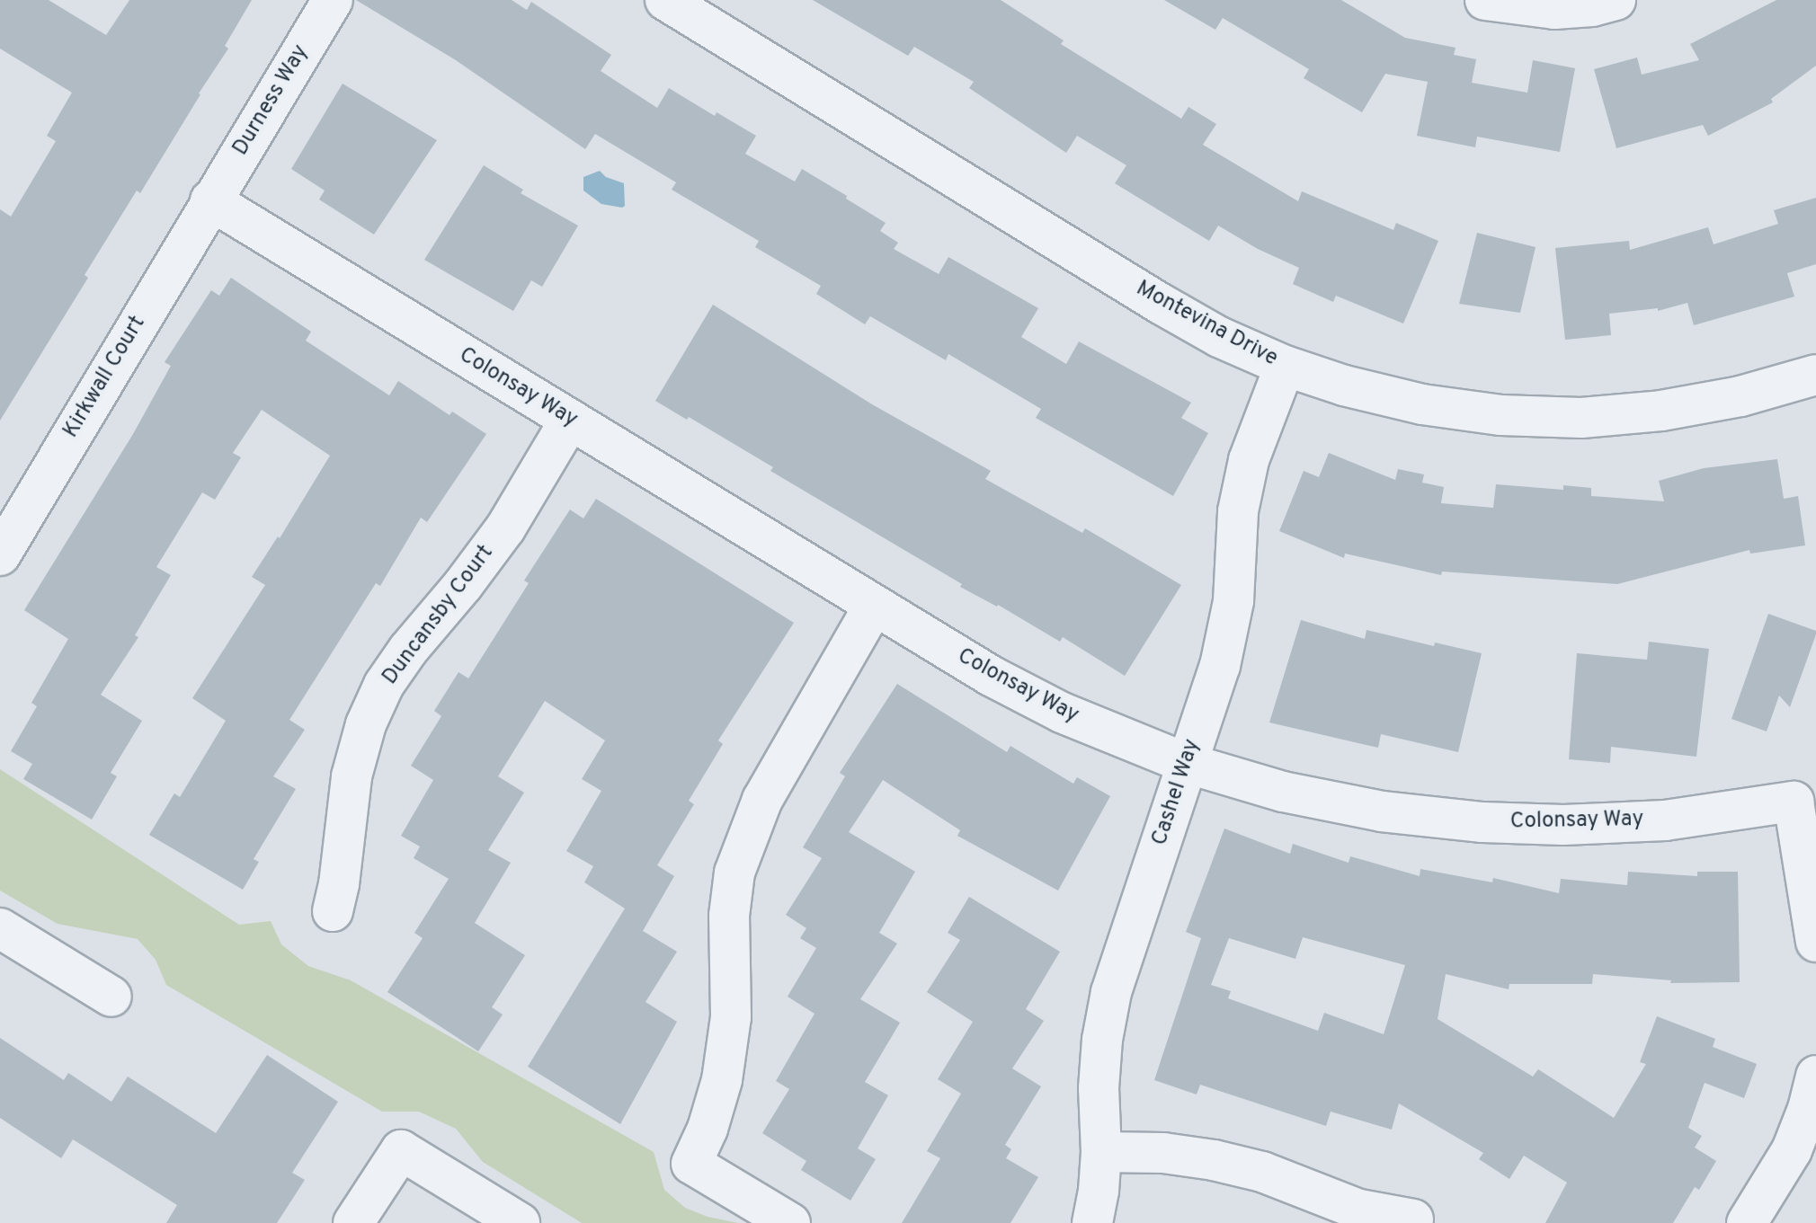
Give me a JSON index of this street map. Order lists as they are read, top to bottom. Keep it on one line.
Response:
{"streets":{"street":["Durness Way","Montevina Drive","Kirkwall Court","Colonsay Way","Duncansby Court","Cashel Way"]},"crossings":[["Durness Way","Kirkwall Court"],["Durness Way","Colonsay Way"],["Montevina Drive","Cashel Way"],["Kirkwall Court","Colonsay Way"],["Colonsay Way","Duncansby Court"],["Colonsay Way","Cashel Way"]]}
